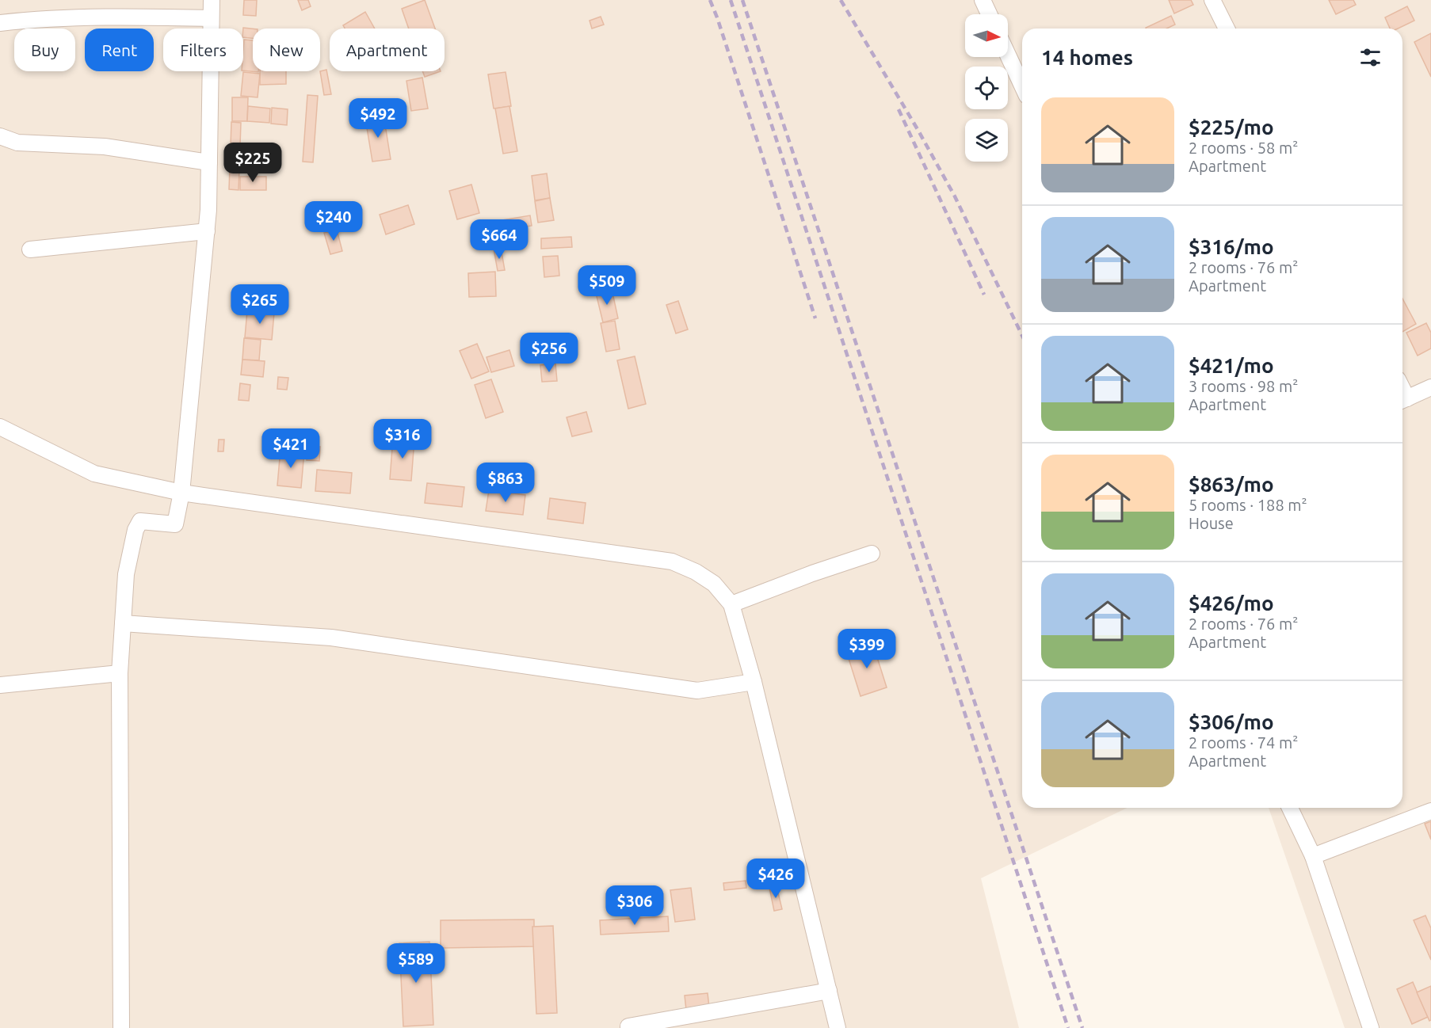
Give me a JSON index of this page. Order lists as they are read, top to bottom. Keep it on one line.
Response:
{"north":"right","page":{"chip":["Buy","Rent","Filters","New","Apartment"],"heading":"14 homes","list":[{"name":"$225/mo","note":"2 rooms · 58 m² · Apartment"},{"name":"$316/mo","note":"2 rooms · 76 m² · Apartment"},{"name":"$421/mo","note":"3 rooms · 98 m² · Apartment"},{"name":"$863/mo","note":"5 rooms · 188 m² · House"},{"name":"$426/mo","note":"2 rooms · 76 m² · Apartment"},{"name":"$306/mo","note":"2 rooms · 74 m² · Apartment"}],"price":["$492","$225","$240","$664","$509","$265","$256","$316","$421","$863","$399","$426","$306","$589"]}}
